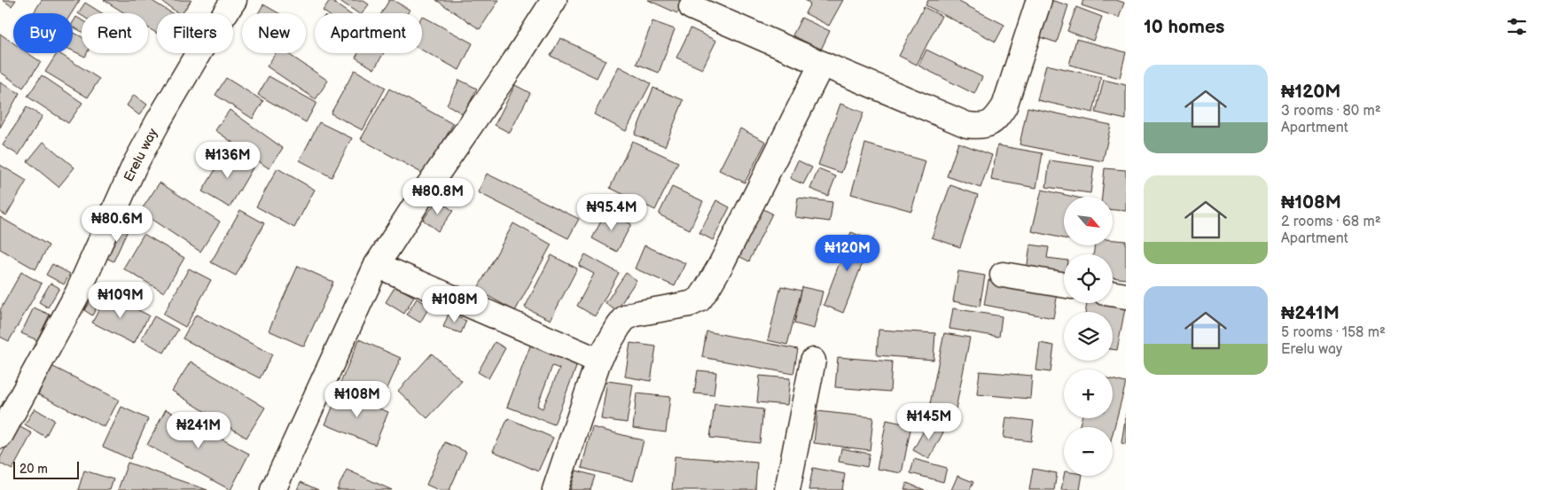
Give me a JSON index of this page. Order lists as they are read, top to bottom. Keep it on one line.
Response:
{"streets":{"street":["Erelu way"]},"scale_bar":"20 m","north":"bottom right","page":{"heading":"10 homes","chip":["Buy","Rent","Filters","New","Apartment"],"list":[{"name":"₦120M","note":"3 rooms · 80 m² · Apartment"},{"name":"₦108M","note":"2 rooms · 68 m² · Apartment"},{"name":"₦241M","note":"5 rooms · 158 m² · Erelu way"}],"price":["₦136M","₦80.8M","₦95.4M","₦80.6M","₦120M","₦109M","₦108M","₦108M","₦145M","₦241M"],"map_buttons":["+","−"],"scale":"20 m"}}
